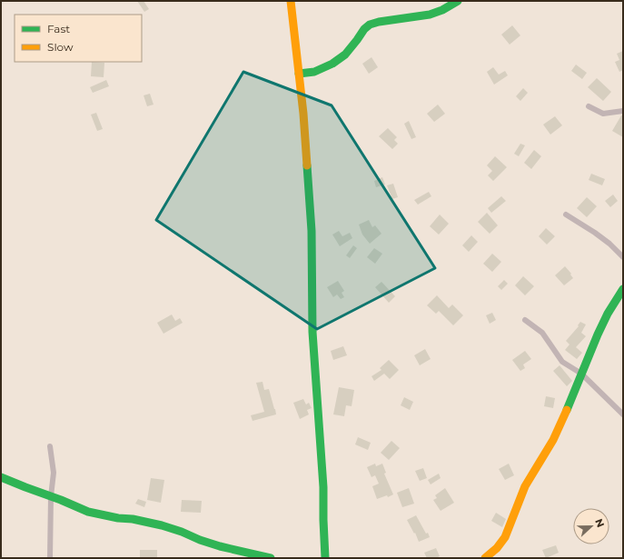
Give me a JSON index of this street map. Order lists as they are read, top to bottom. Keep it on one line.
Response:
{"legend":["Fast","Slow"],"north":"right"}
